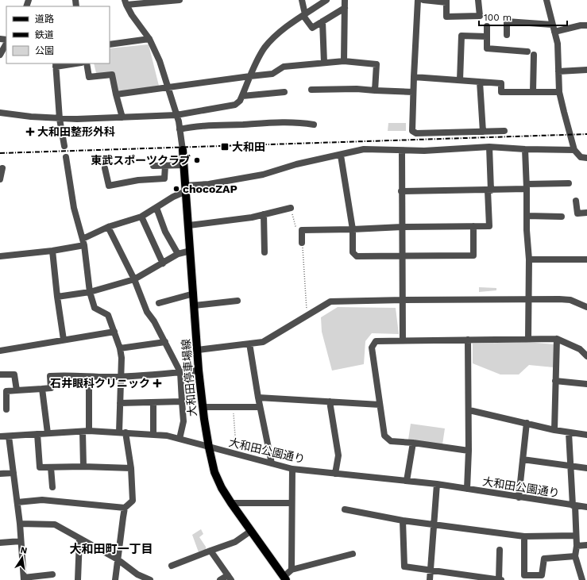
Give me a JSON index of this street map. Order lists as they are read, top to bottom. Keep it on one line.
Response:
{"streets":{"main road":["大和田停車場線"],"street":["大和田公園通り"]},"crossings":[["大和田停車場線","大和田公園通り"]],"districts":["大和田町一丁目"],"places":{"health":["大和田整形外科","石井眼科クリニック"],"transit":["大和田"],"other":["東武スポーツクラブ","chocoZAP"]},"legend":["道路","鉄道","公園"],"scale_bar":"100 m","north":"top"}
